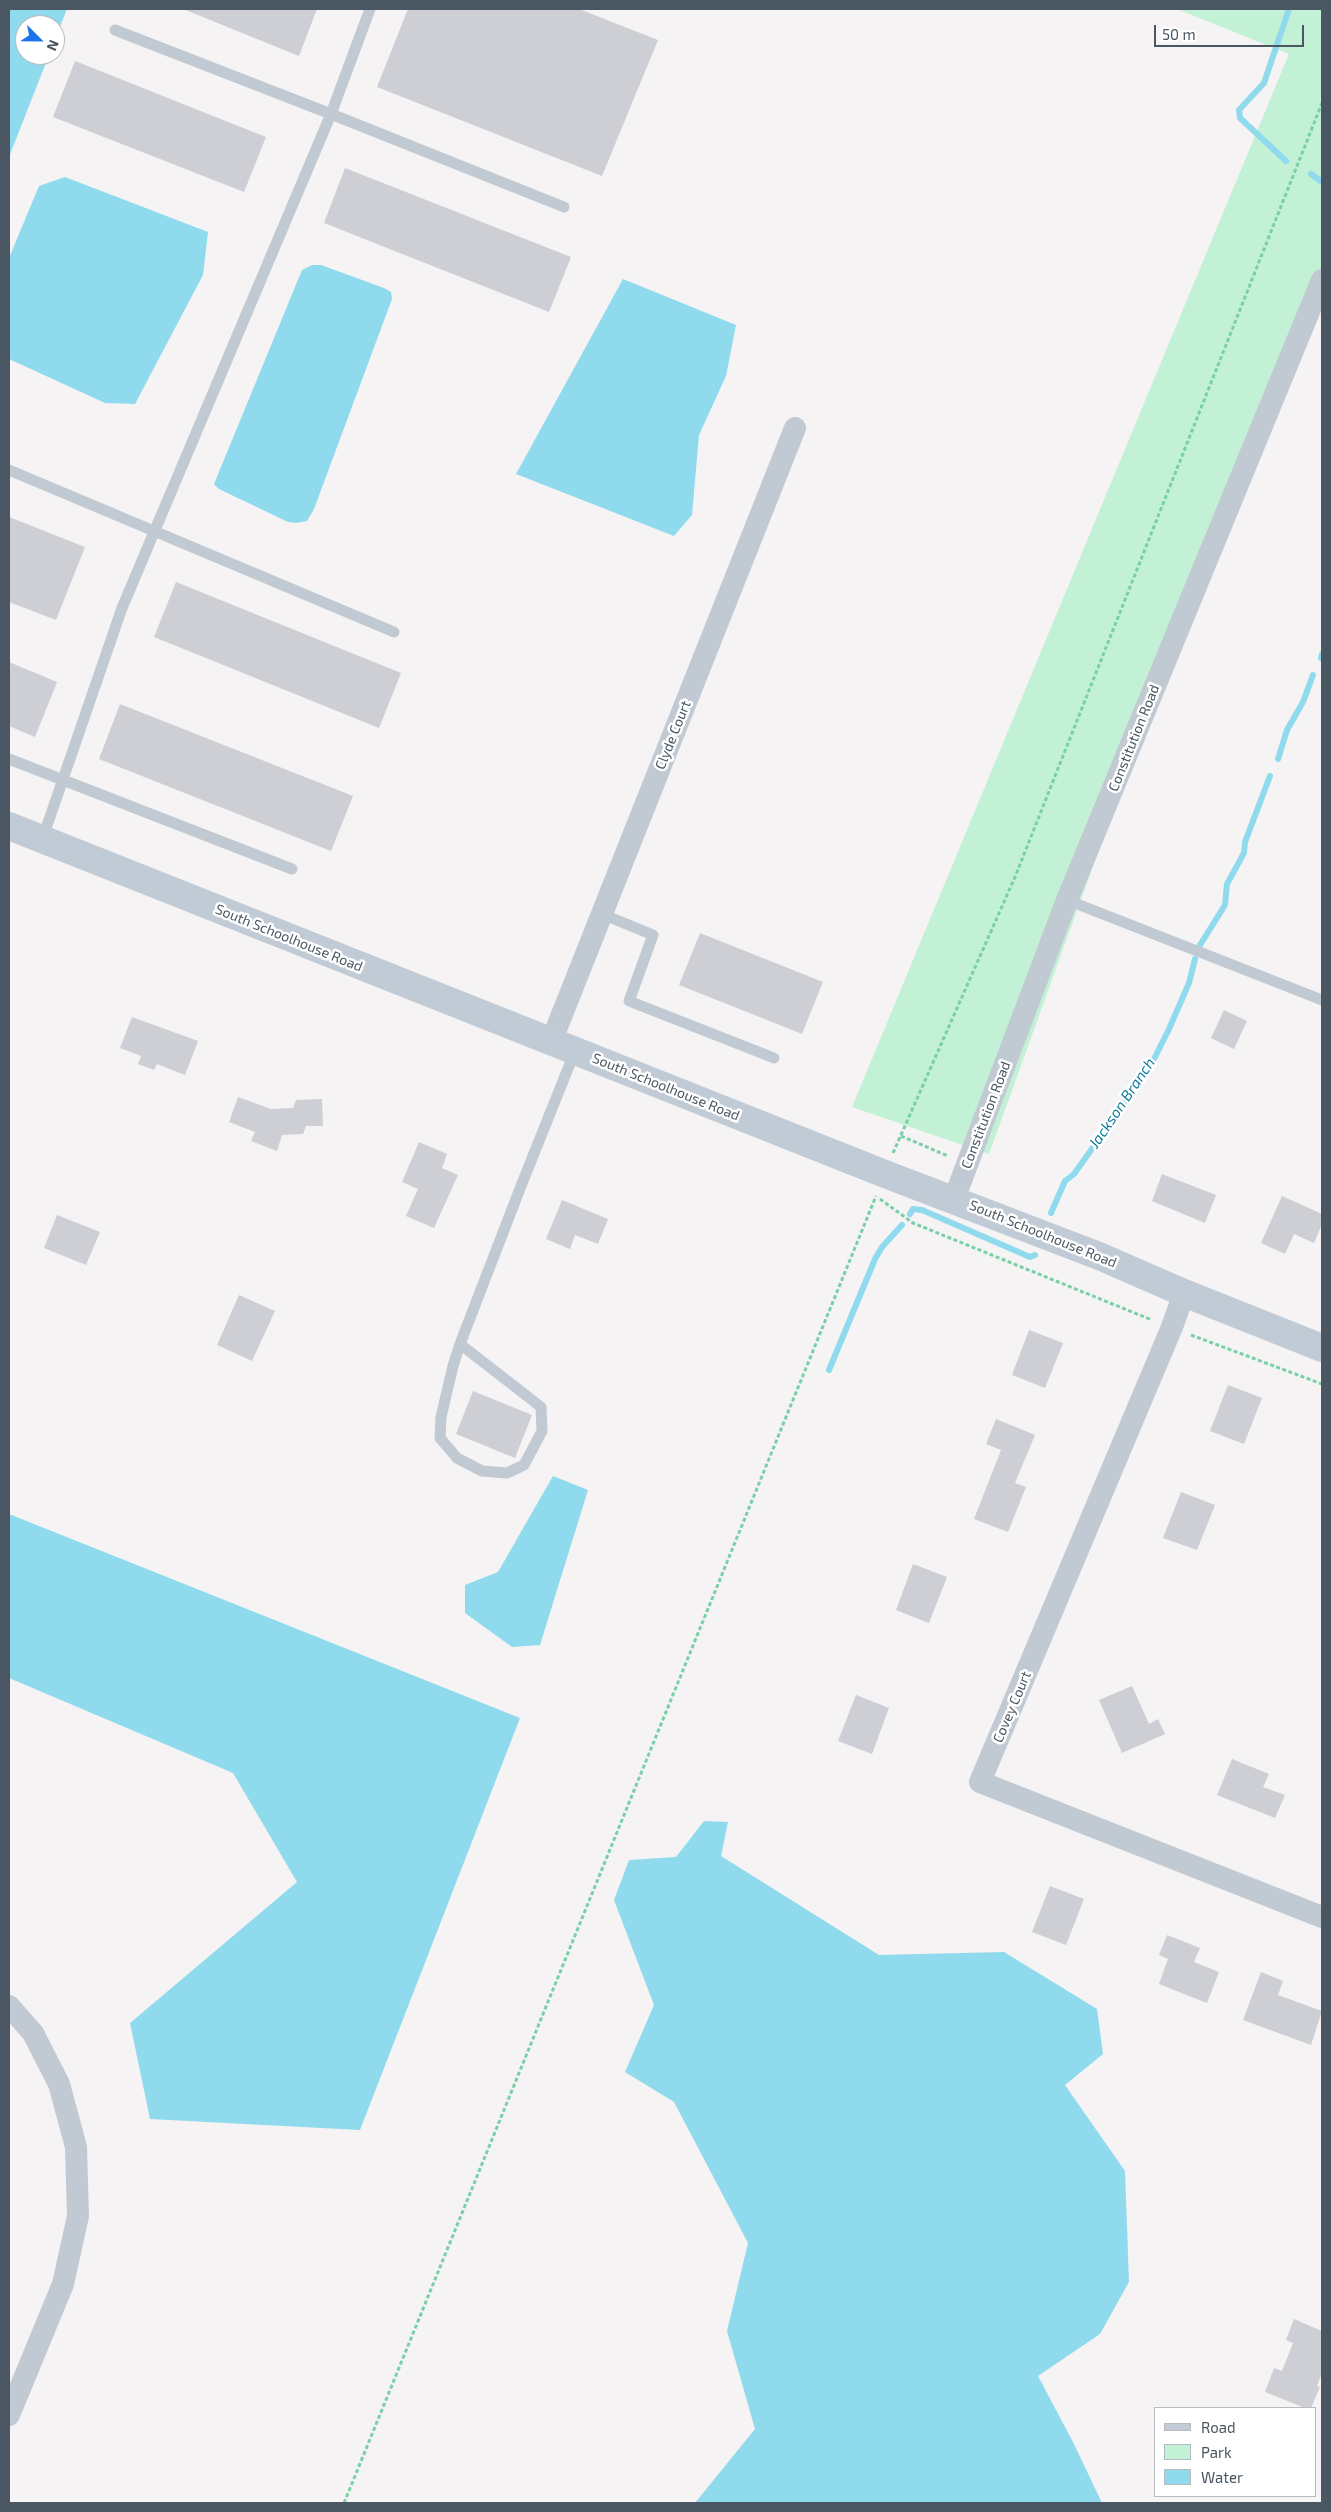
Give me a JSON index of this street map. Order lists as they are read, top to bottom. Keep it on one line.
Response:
{"streets":{"street":["Clyde Court","Constitution Road","South Schoolhouse Road","Covey Court"]},"crossings":[["Clyde Court","South Schoolhouse Road"],["Constitution Road","South Schoolhouse Road"],["South Schoolhouse Road","Covey Court"]],"water":["Jackson Branch"],"legend":["Road","Park","Water"],"scale_bar":"50 m","north":"bottom right"}
